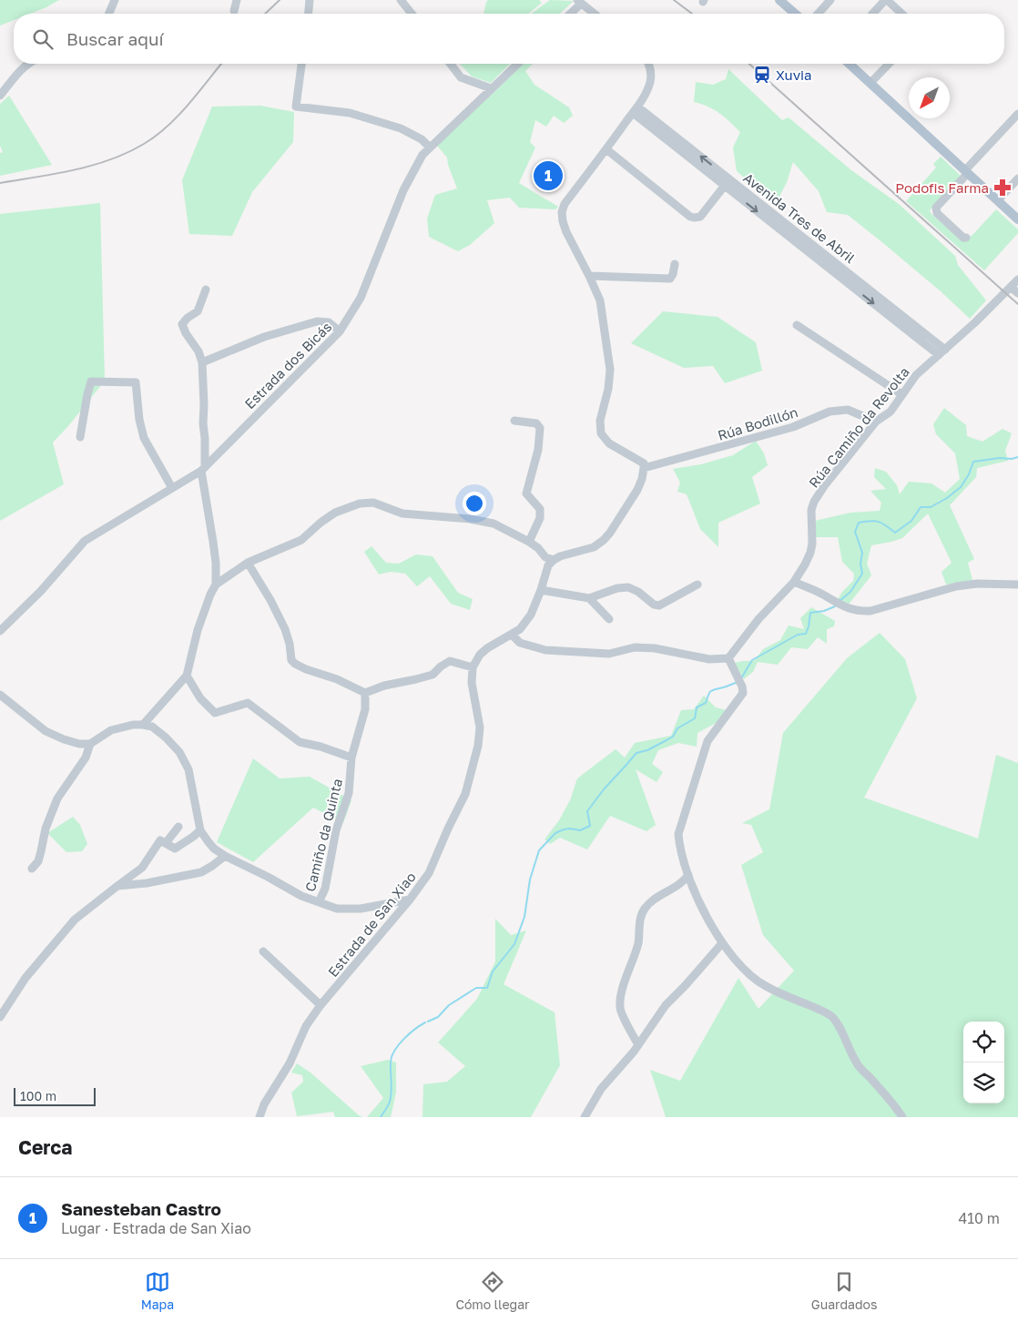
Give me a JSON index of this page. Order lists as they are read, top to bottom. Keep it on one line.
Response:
{"streets":{"street":["Avenida Tres de Abril","Estrada dos Bicás","Rúa Bodillón","Rúa Camiño da Revolta","Camiño da Quinta","Estrada de San Xiao"]},"crossings":[["Avenida Tres de Abril","Rúa Camiño da Revolta"],["Rúa Bodillón","Rúa Camiño da Revolta"]],"places":{"station":["Xuvia"],"pharmacy":["Podofis Farma"]},"scale_bar":"100 m","north":"bottom left","page":{"search":"Buscar aquí","pins":"1","scale":"100 m","heading":"Cerca","list":[{"mark":"1","name":"Sanesteban Castro","note":"Lugar · Estrada de San Xiao","value":"410 m"}],"nav":["Mapa","Cómo llegar","Guardados"]}}
